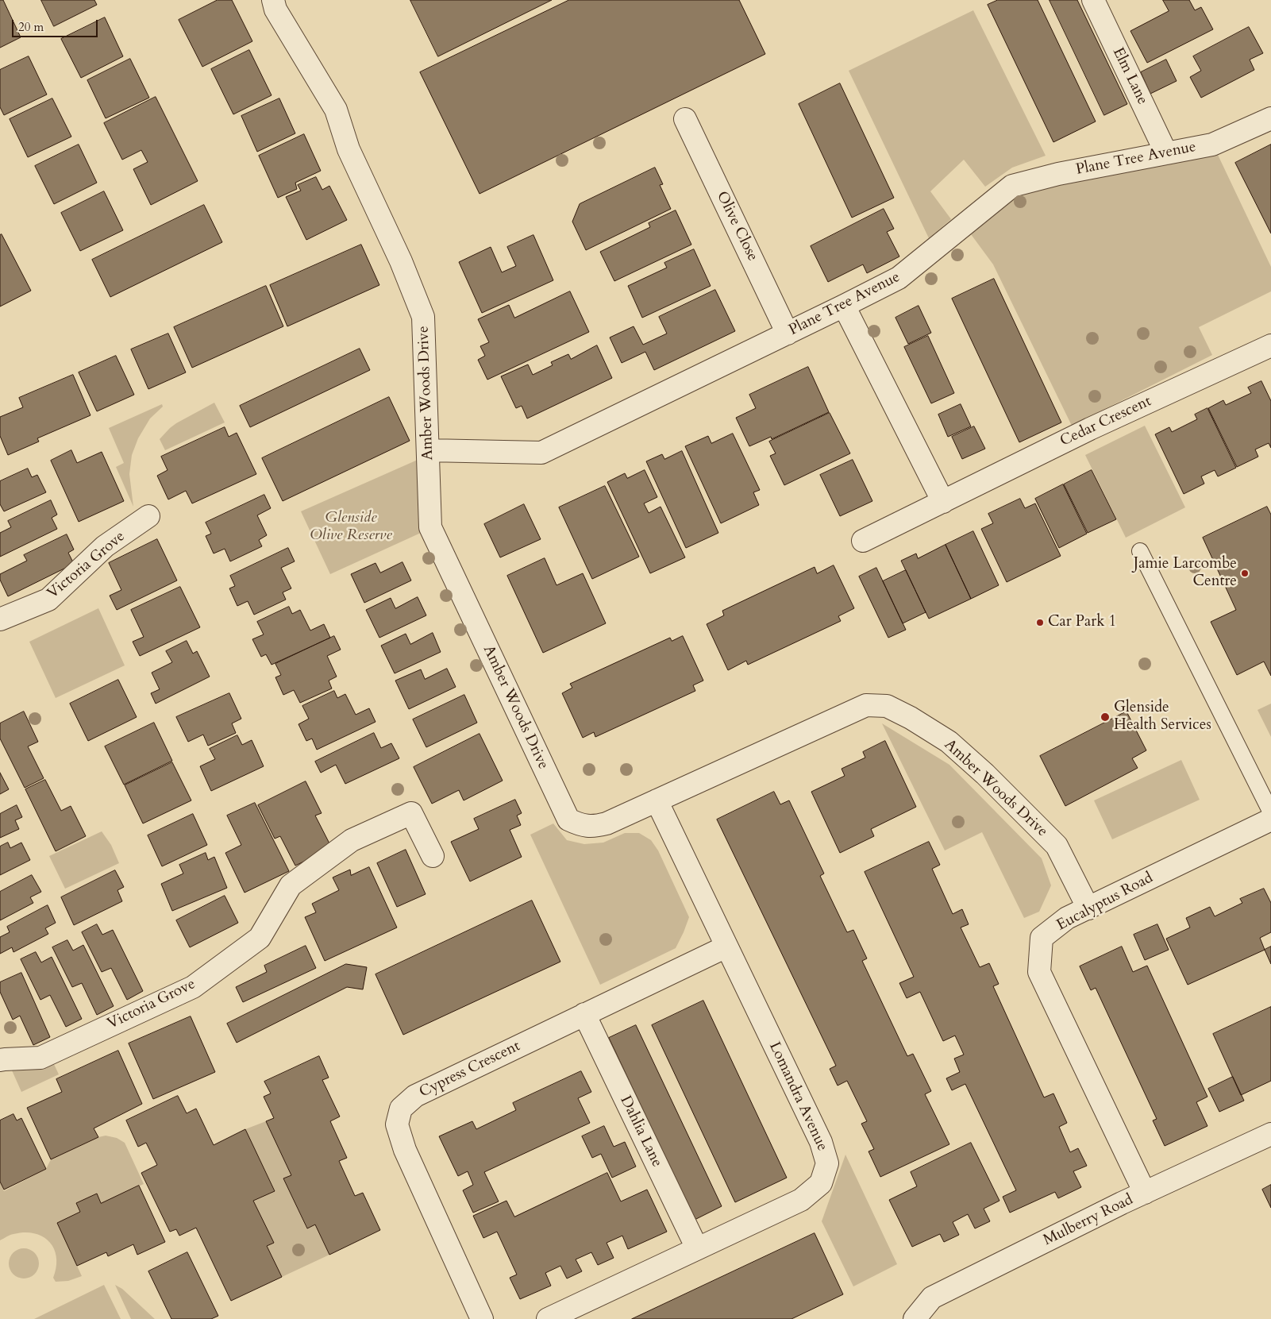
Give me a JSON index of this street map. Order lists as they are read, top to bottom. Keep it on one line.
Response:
{"streets":{"street":["Elm Lane","Plane Tree Avenue","Olive Close","Amber Woods Drive","Cedar Crescent","Victoria Grove","Eucalyptus Road","Cypress Crescent","Lomandra Avenue","Dahlia Lane","Mulberry Road"]},"crossings":[["Elm Lane","Plane Tree Avenue"],["Plane Tree Avenue","Olive Close"],["Plane Tree Avenue","Amber Woods Drive"],["Amber Woods Drive","Eucalyptus Road"],["Amber Woods Drive","Lomandra Avenue"],["Eucalyptus Road","Mulberry Road"],["Cypress Crescent","Lomandra Avenue"],["Cypress Crescent","Dahlia Lane"],["Lomandra Avenue","Dahlia Lane"]],"parks":["Glenside Olive Reserve"],"places":["Jamie Larcombe Centre","Car Park 1","Glenside Health Services"],"scale_bar":"20 m"}
